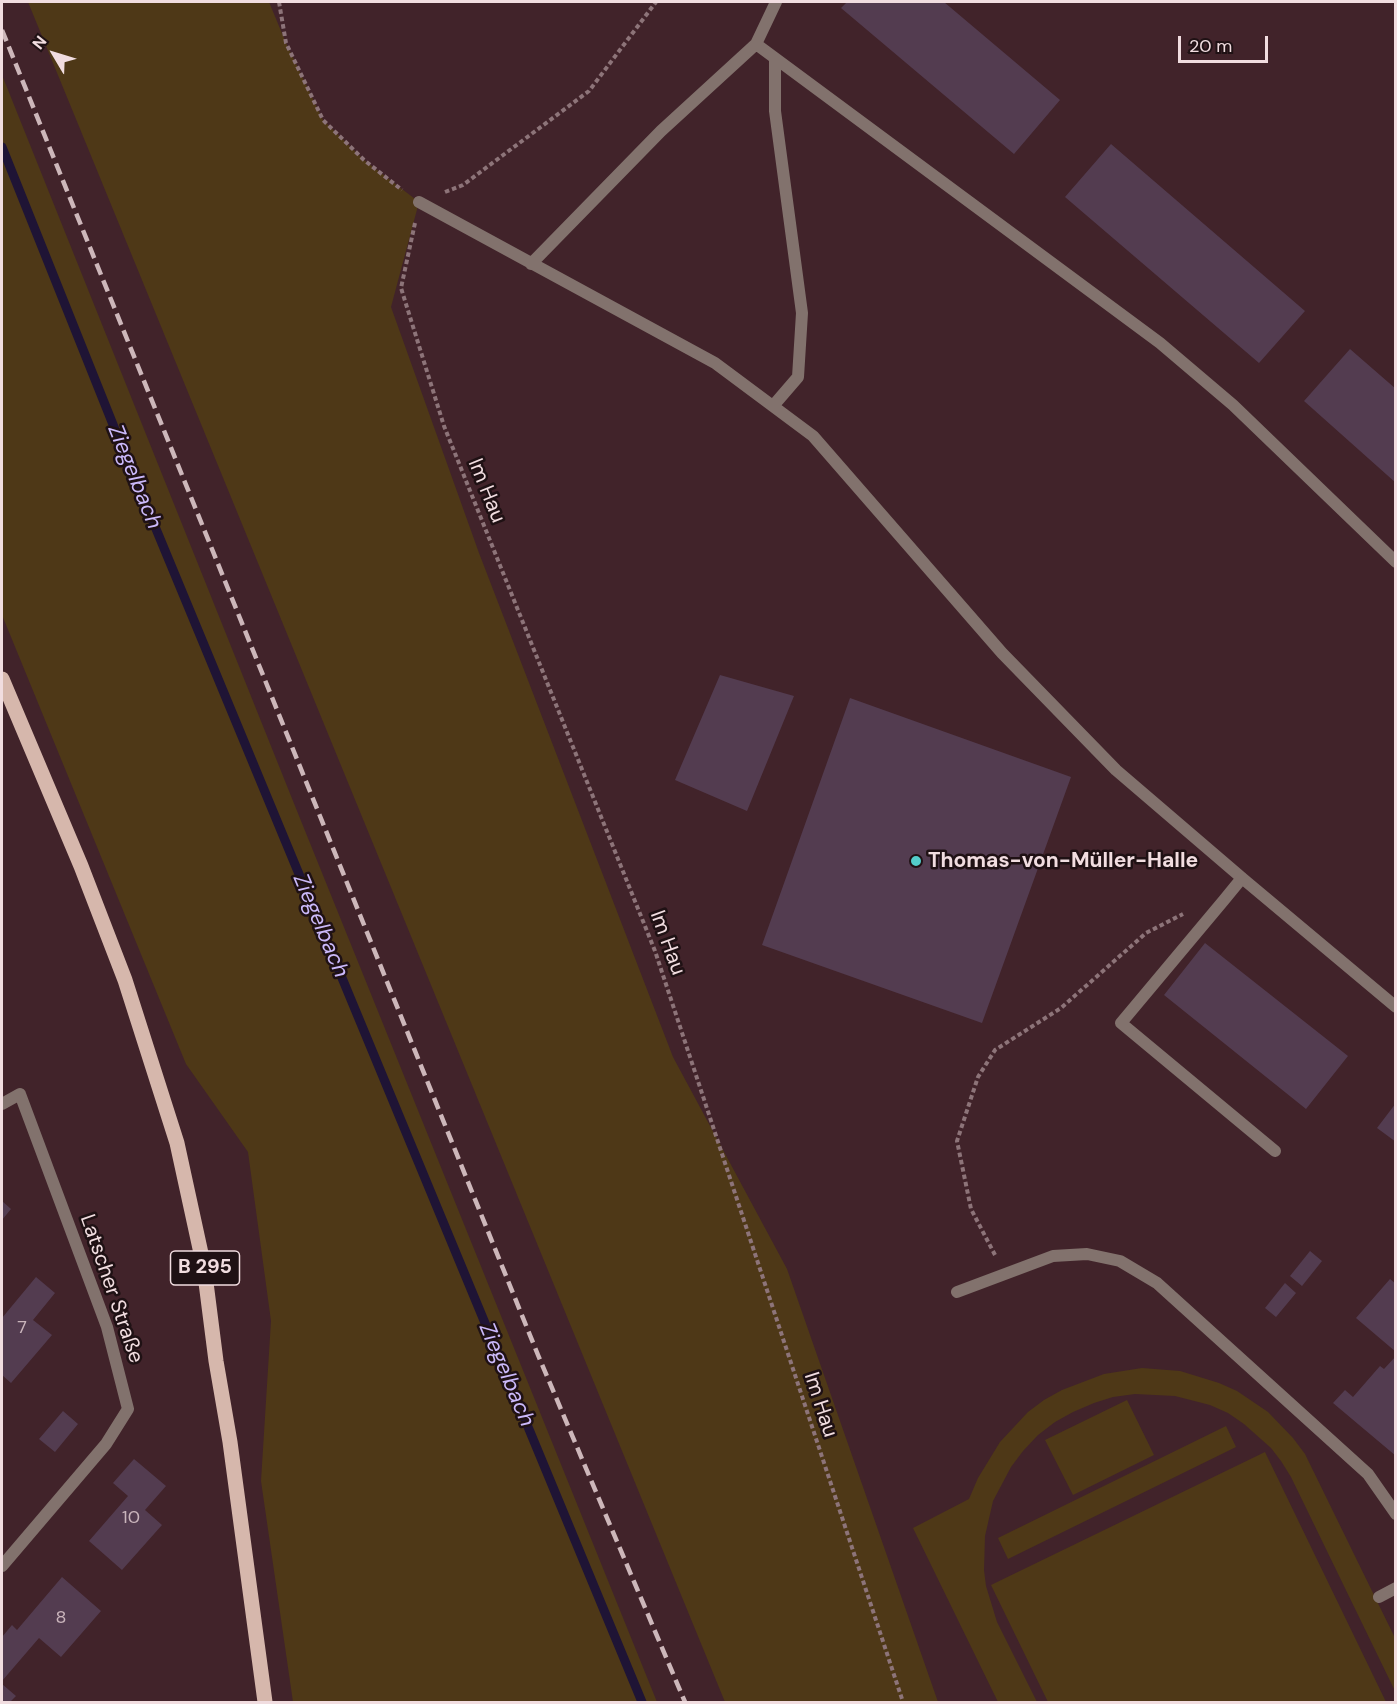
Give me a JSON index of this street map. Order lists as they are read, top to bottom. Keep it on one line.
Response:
{"streets":{"main road":["B 295"],"street":["Latscher Straße"],"path":["Im Hau"]},"water":["Ziegelbach"],"places":["Thomas-von-Müller-Halle"],"house_numbers":["7","10","8"],"scale_bar":"20 m","north":"top left"}
